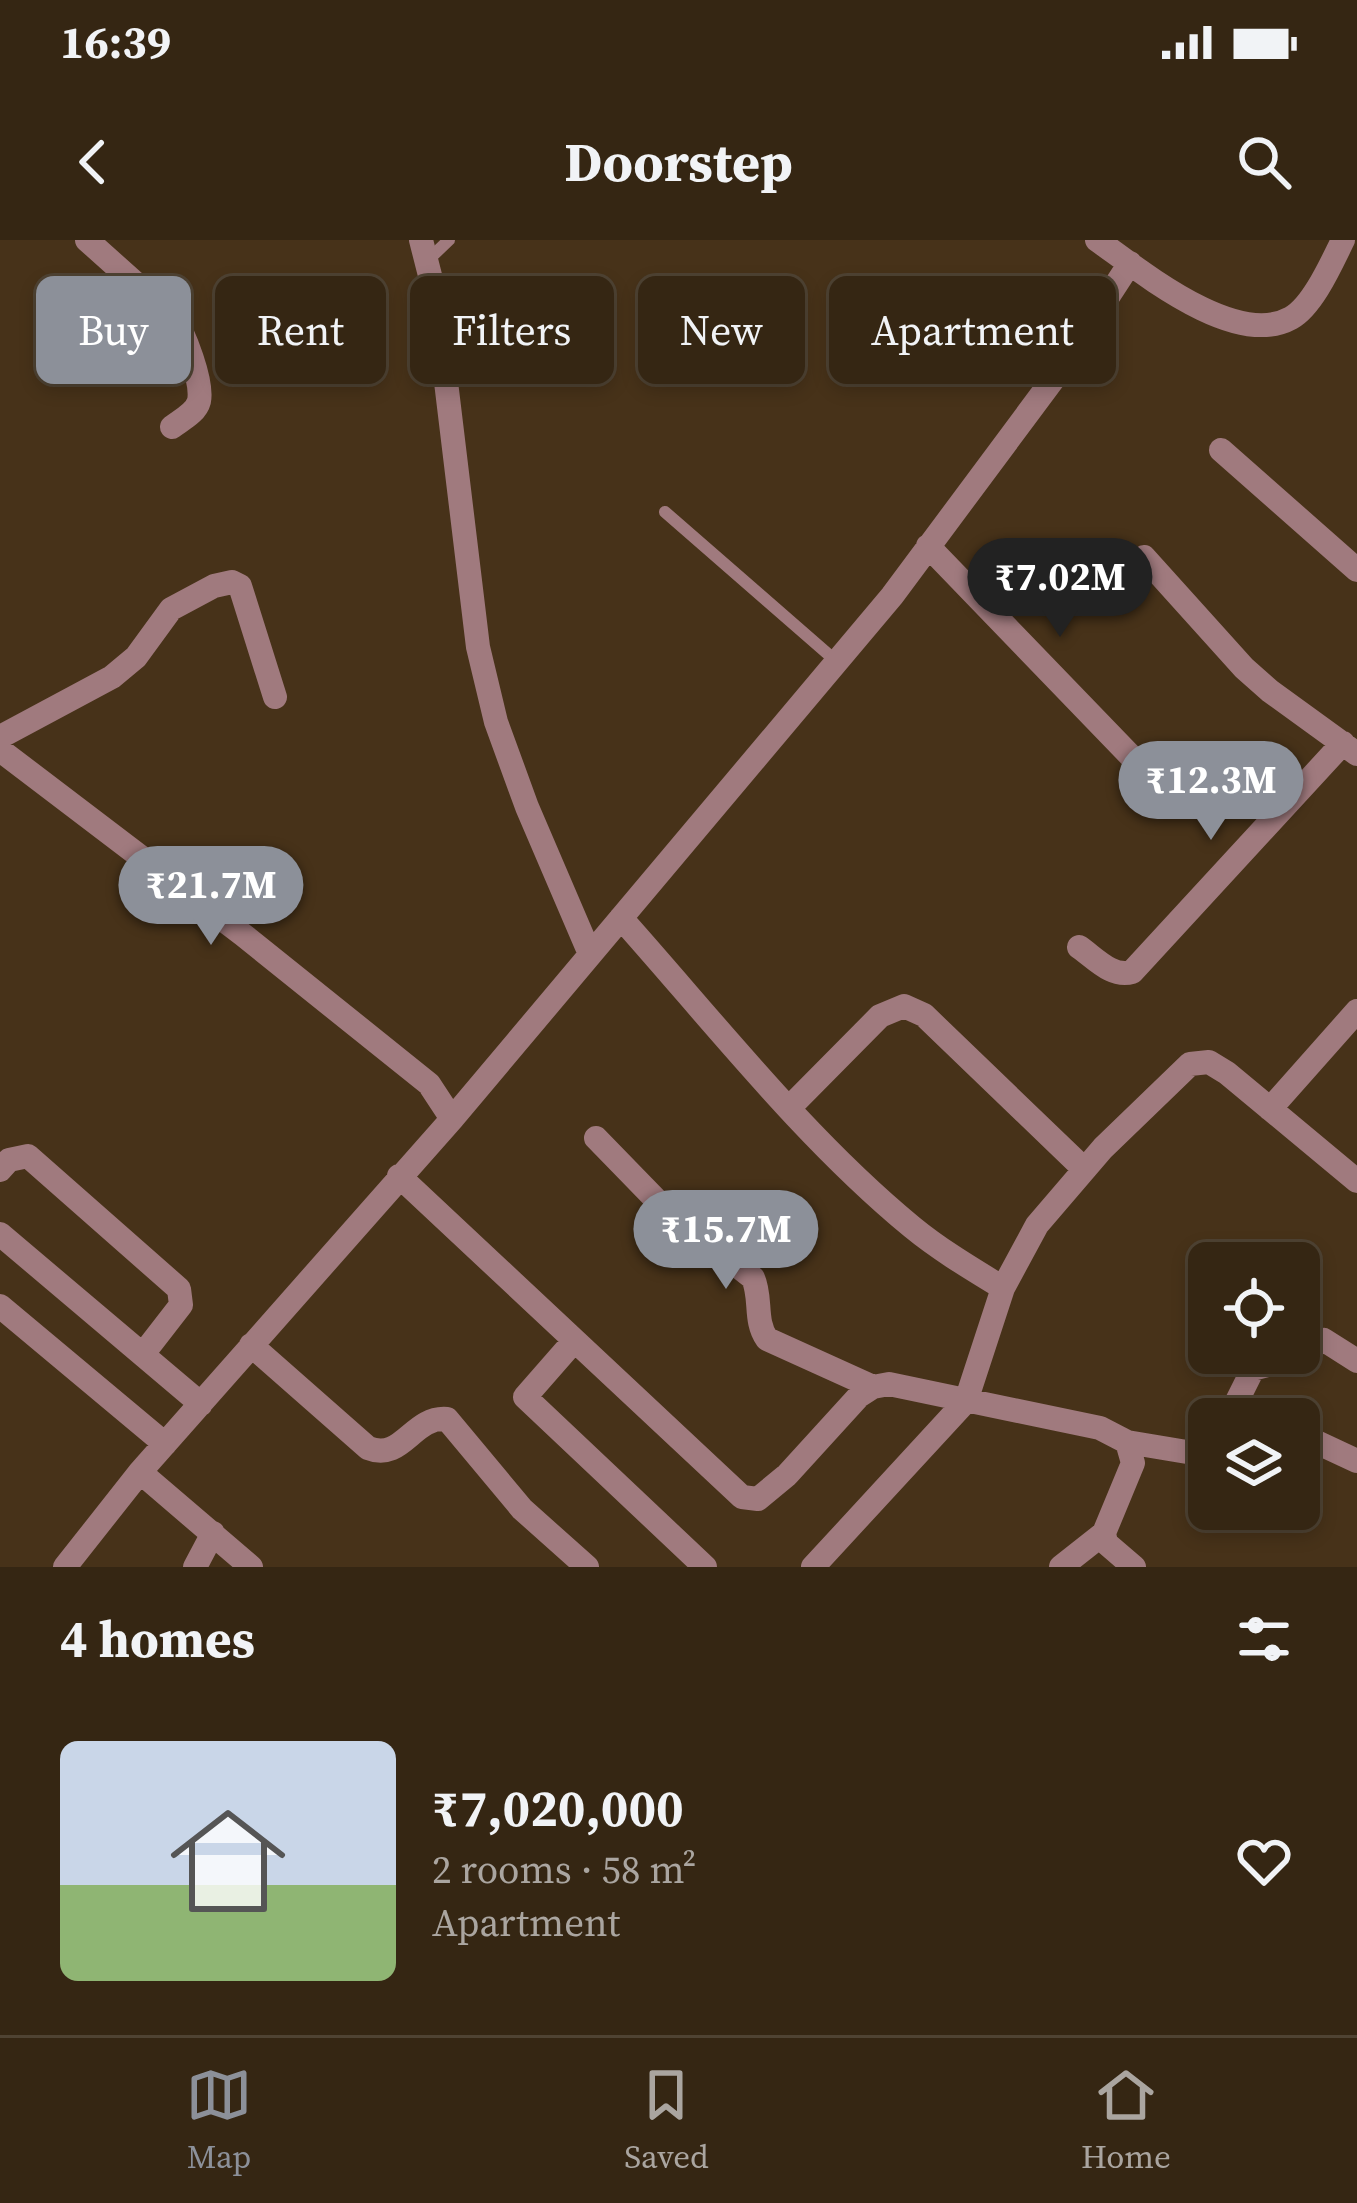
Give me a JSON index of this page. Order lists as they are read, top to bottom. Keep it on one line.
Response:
{"page":{"status":"16:39","header":"Doorstep","chip":["Buy","Rent","Filters","New","Apartment"],"price":["₹7.02M","₹12.3M","₹21.7M","₹15.7M"],"heading":"4 homes","list":[{"name":"₹7,020,000","note":"2 rooms · 58 m² · Apartment"}],"tabs":["Map","Saved","Home"]}}
